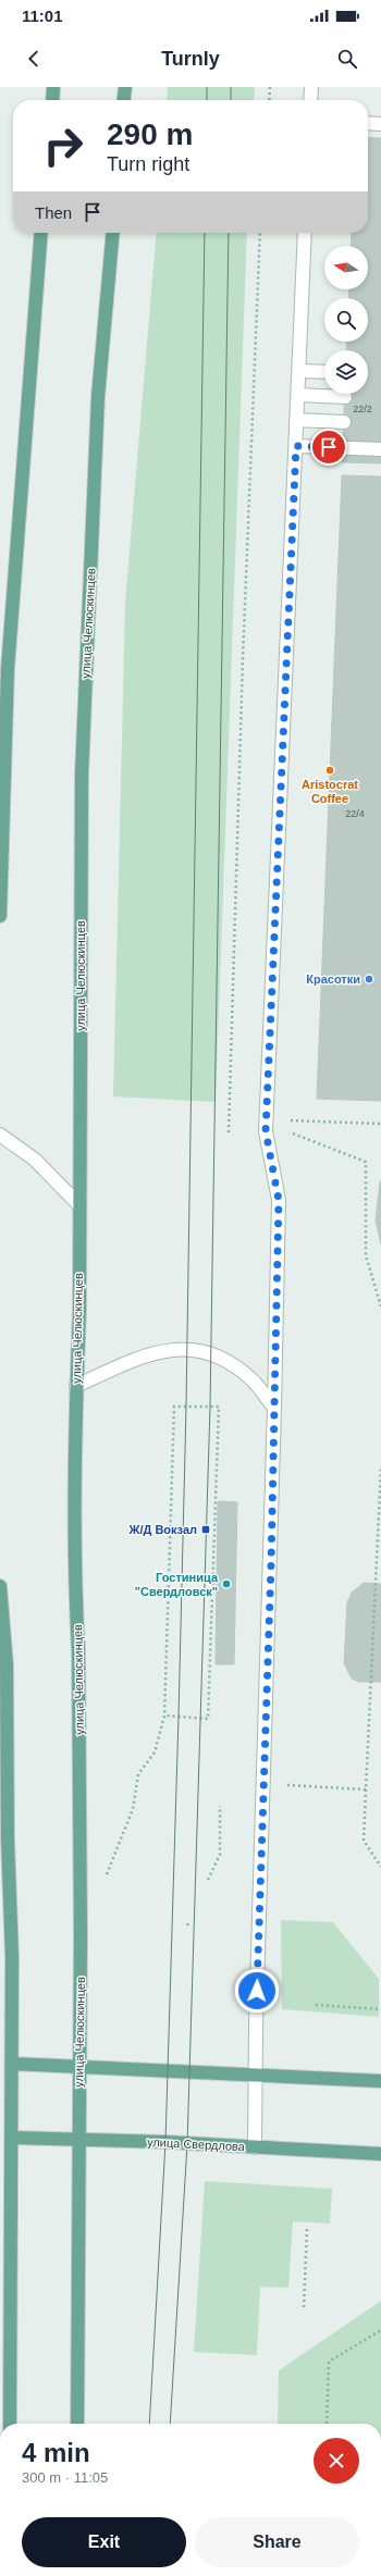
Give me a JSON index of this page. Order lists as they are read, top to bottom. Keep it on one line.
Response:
{"streets":{"main road":["улица Челюскинцев","улица Свердлова"]},"crossings":[["улица Челюскинцев","улица Свердлова"]],"places":{"other":["Aristocrat Coffee","Красотки","Гостиница \"Свердловск\""],"transit":["Ж/Д Вокзал"]},"house_numbers":["22/2","22/4"],"north":"left","page":{"status":"11:01","header":"Turnly","turn":["290 m","Turn right"],"then":"Then","heading":["4 min","300 m · 11:05"],"buttons":["Exit","Share"]}}
